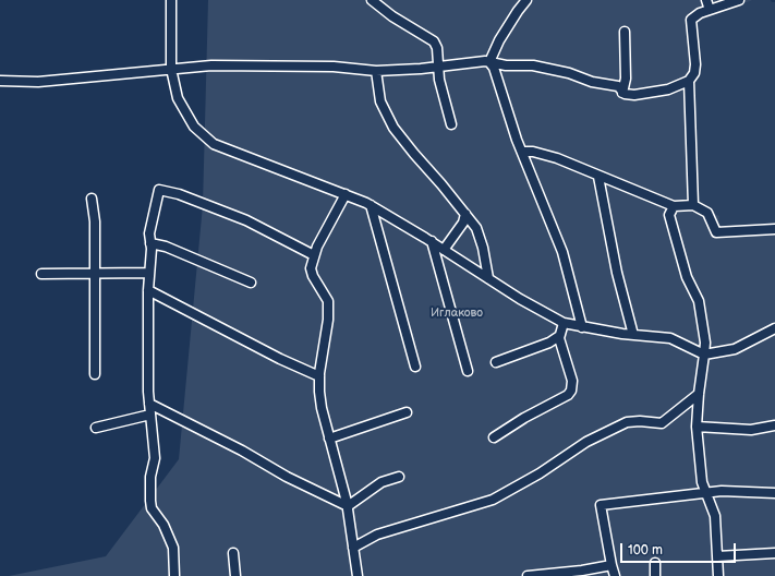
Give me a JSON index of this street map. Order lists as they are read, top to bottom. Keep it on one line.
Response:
{"parks":["Иглаково"],"scale_bar":"100 m"}
